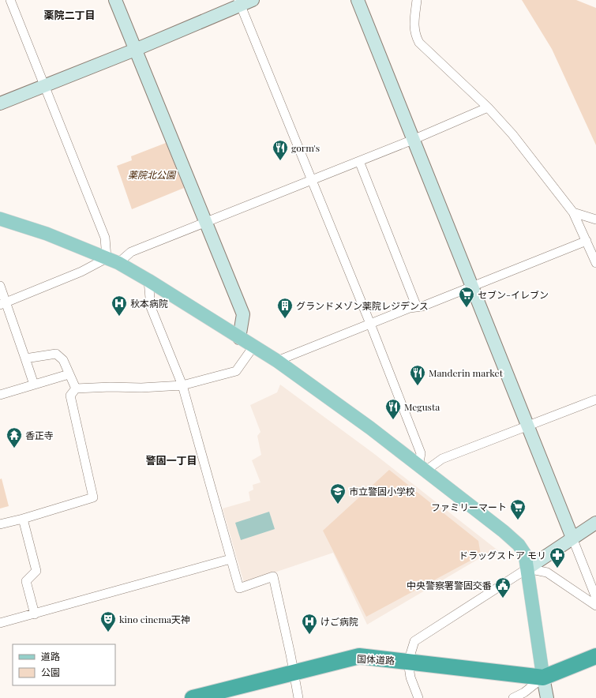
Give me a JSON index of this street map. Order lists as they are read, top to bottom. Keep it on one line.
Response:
{"streets":{"highway":["国体道路"]},"districts":["薬院二丁目","警固一丁目"],"parks":["薬院北公園"],"places":{"restaurant":["gorm's","Manderin market","Megusta"],"supermarket":["セブン-イレブン","ファミリーマート"],"hospital":["秋本病院","けご病院"],"building":["グランドメゾン薬院レジデンス"],"temple":["香正寺"],"school or university":["市立警固小学校"],"pharmacy":["ドラッグストア モリ"],"public building":["中央警察署警固交番"],"theatre":["kino cinema天神"]},"legend":["道路","公園"]}
